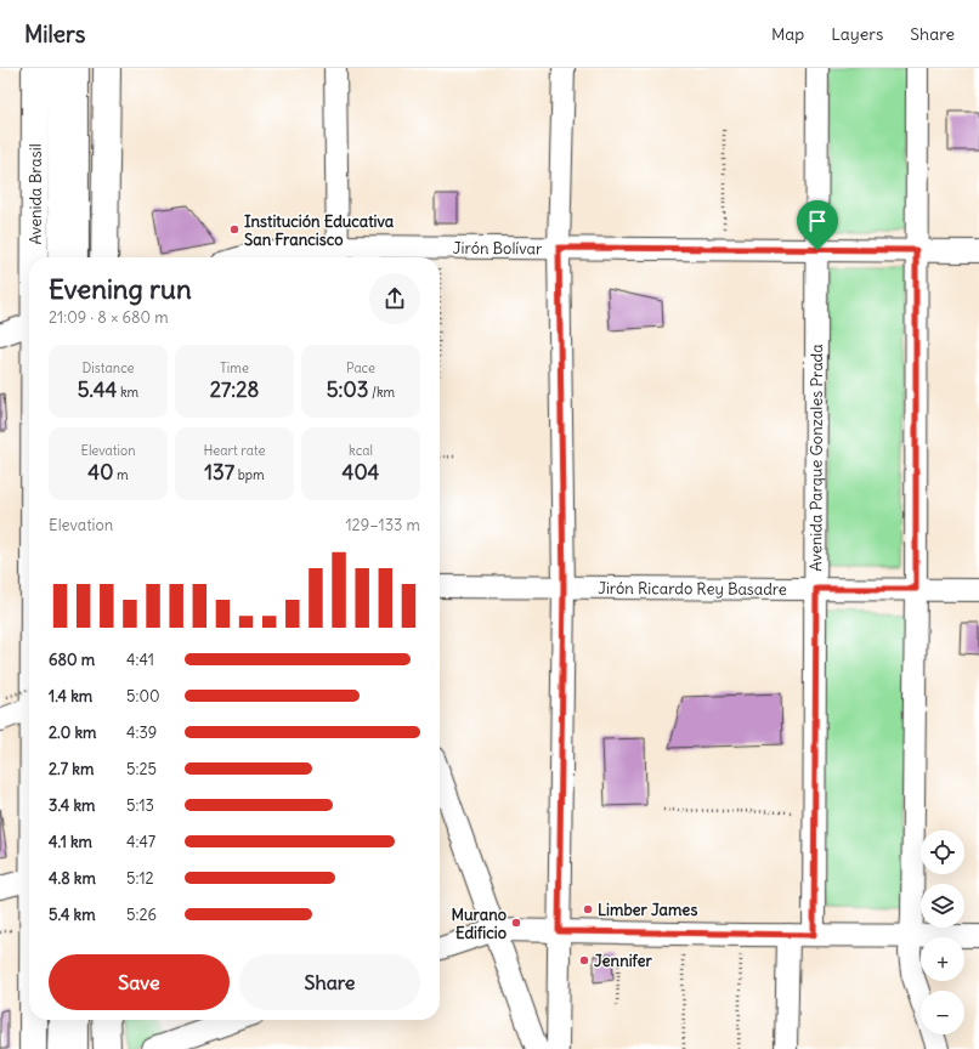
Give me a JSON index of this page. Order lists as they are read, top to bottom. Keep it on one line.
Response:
{"streets":{"main road":["Avenida Brasil"],"street":["Jirón Bolívar","Avenida Parque Gonzales Prada","Jirón Ricardo Rey Basadre"]},"crossings":[["Jirón Bolívar","Avenida Parque Gonzales Prada"],["Avenida Parque Gonzales Prada","Jirón Ricardo Rey Basadre"]],"places":["Institución Educativa San Francisco","Limber James","Murano Edificio","Jennifer"],"page":{"header":"Milers","nav":["Map","Layers","Share"],"heading":["Evening run","21:09 · 8 × 680 m"],"stats":[["Distance","5.44 km"],["Time","27:28"],["Pace","5:03 /km"],["Elevation","40 m"],["Heart rate","137 bpm"],["kcal","404"]],"chart":["Elevation","129–133 m"],"list":[{"name":"680 m","note":"4:41"},{"name":"1.4 km","note":"5:00"},{"name":"2.0 km","note":"4:39"},{"name":"2.7 km","note":"5:25"},{"name":"3.4 km","note":"5:13"},{"name":"4.1 km","note":"4:47"},{"name":"4.8 km","note":"5:12"},{"name":"5.4 km","note":"5:26"}],"map_buttons":["+","−"],"buttons":["Save","Share"]}}
